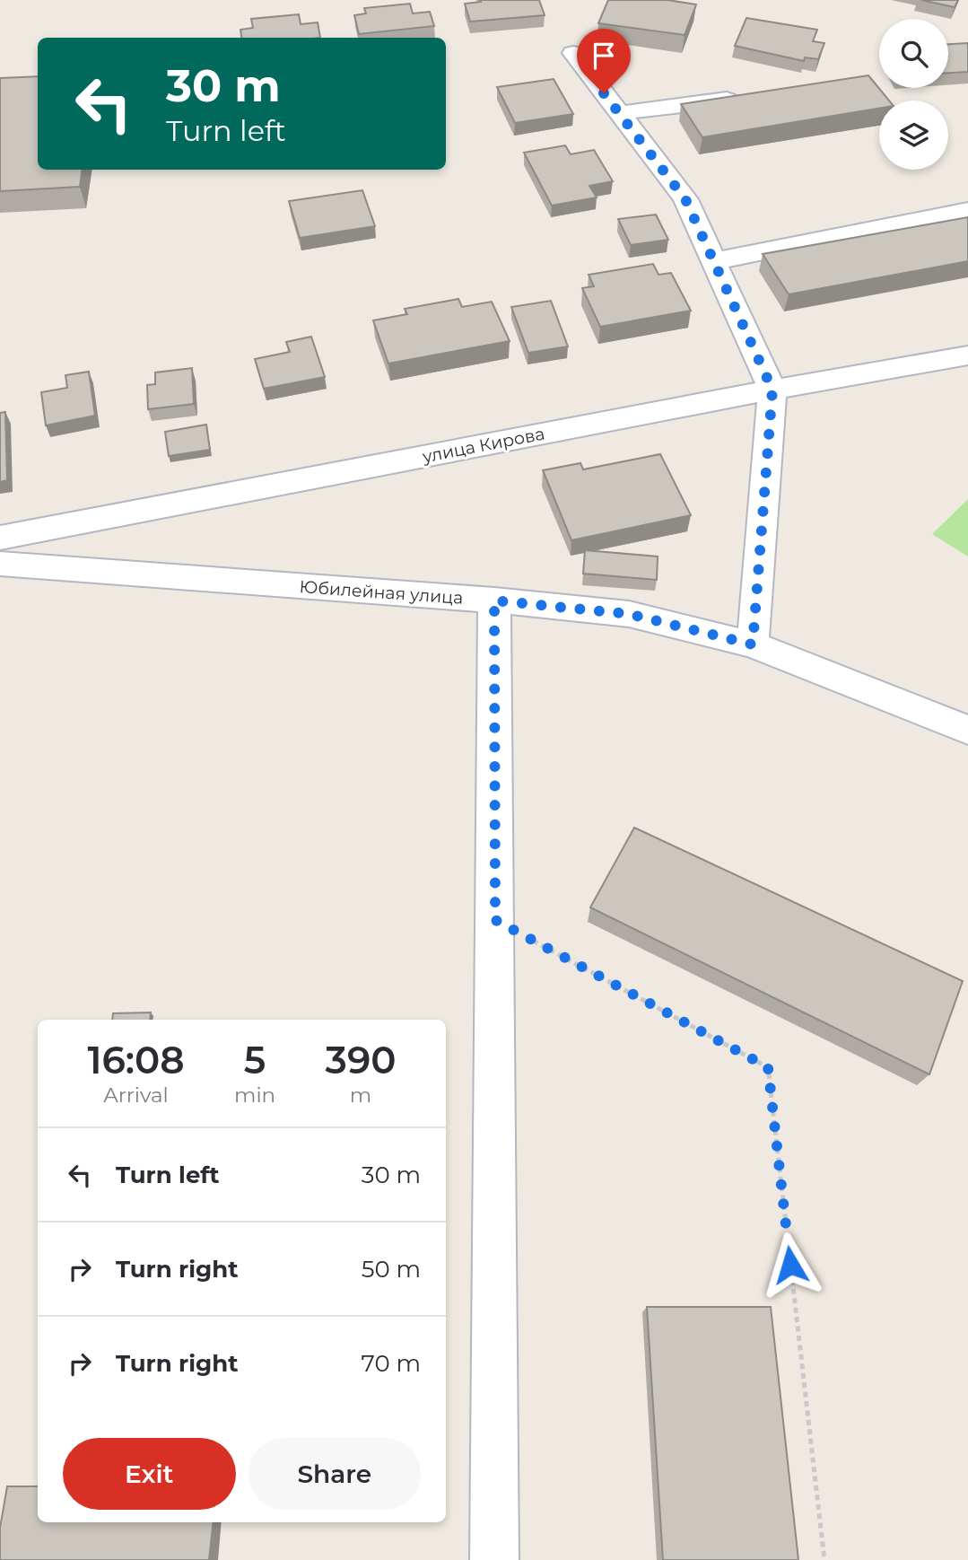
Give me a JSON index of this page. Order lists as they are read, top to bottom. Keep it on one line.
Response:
{"streets":{"street":["улица Кирова","Юбилейная улица"]},"page":{"turn":["30 m","Turn left"],"eta":["16:08","Arrival","5","min","390","m"],"list":[{"name":"Turn left","value":"30 m"},{"name":"Turn right","value":"50 m"},{"name":"Turn right","value":"70 m"}],"buttons":["Exit","Share"]}}
